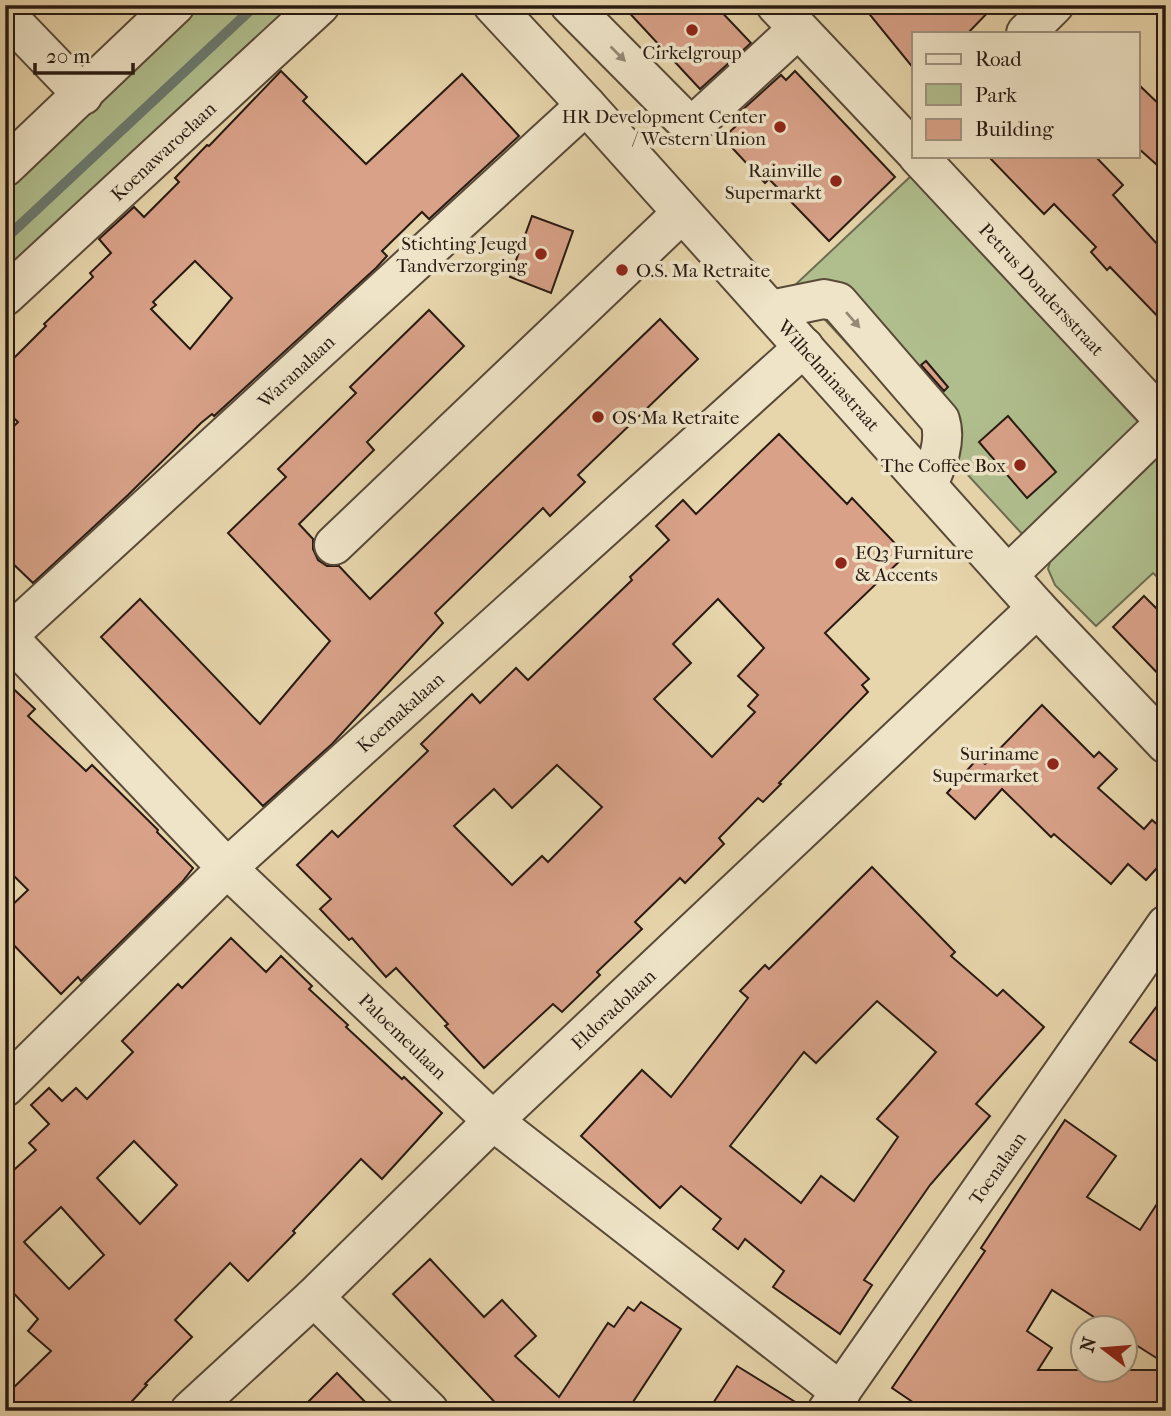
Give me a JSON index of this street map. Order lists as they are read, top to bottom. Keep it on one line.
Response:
{"streets":{"street":["Koenawaroelaan","Petrus Dondersstraat","Waranalaan","Wilhelminastraat","Koemakalaan","Eldoradolaan","Paloemeulaan","Toenalaan"]},"crossings":[["Waranalaan","Wilhelminastraat"],["Waranalaan","Paloemeulaan"],["Wilhelminastraat","Koemakalaan"],["Wilhelminastraat","Eldoradolaan"],["Koemakalaan","Paloemeulaan"],["Eldoradolaan","Paloemeulaan"],["Paloemeulaan","Toenalaan"]],"places":["Cirkelgroup","HR Development Center / Western Union","Rainville Supermarkt","Stichting Jeugd Tandverzorging","O.S. Ma Retraite","OS Ma Retraite","The Coffee Box","EQ3 Furniture & Accents","Suriname Supermarket"],"legend":["Road","Park","Building"],"scale_bar":"20 m","north":"left"}
